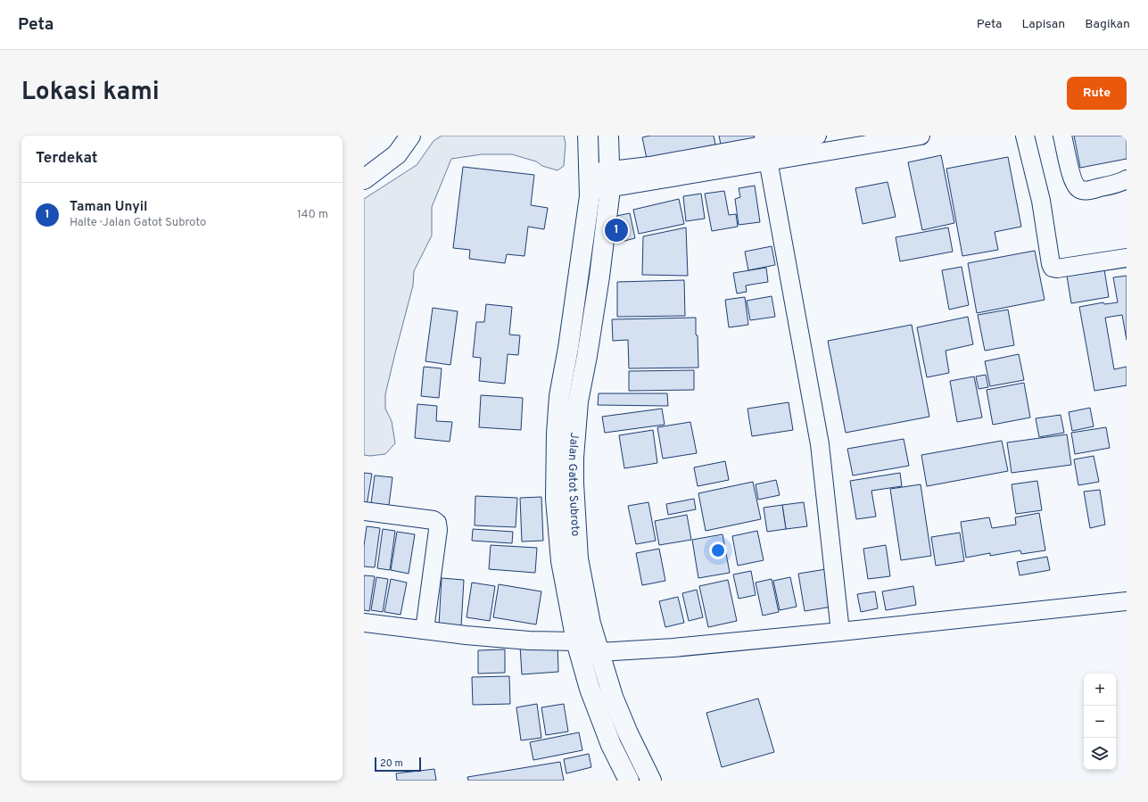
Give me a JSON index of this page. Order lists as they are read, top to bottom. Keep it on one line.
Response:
{"streets":{"main road":["Jalan Gatot Subroto"]},"scale_bar":"20 m","page":{"header":"Peta","nav":["Peta","Lapisan","Bagikan"],"title":"Lokasi kami","buttons":"Rute","heading":"Terdekat","list":[{"mark":"1","name":"Taman Unyil","note":"Halte · Jalan Gatot Subroto","value":"140 m"}],"pins":"1","map_buttons":["+","−"],"scale":"20 m"}}
